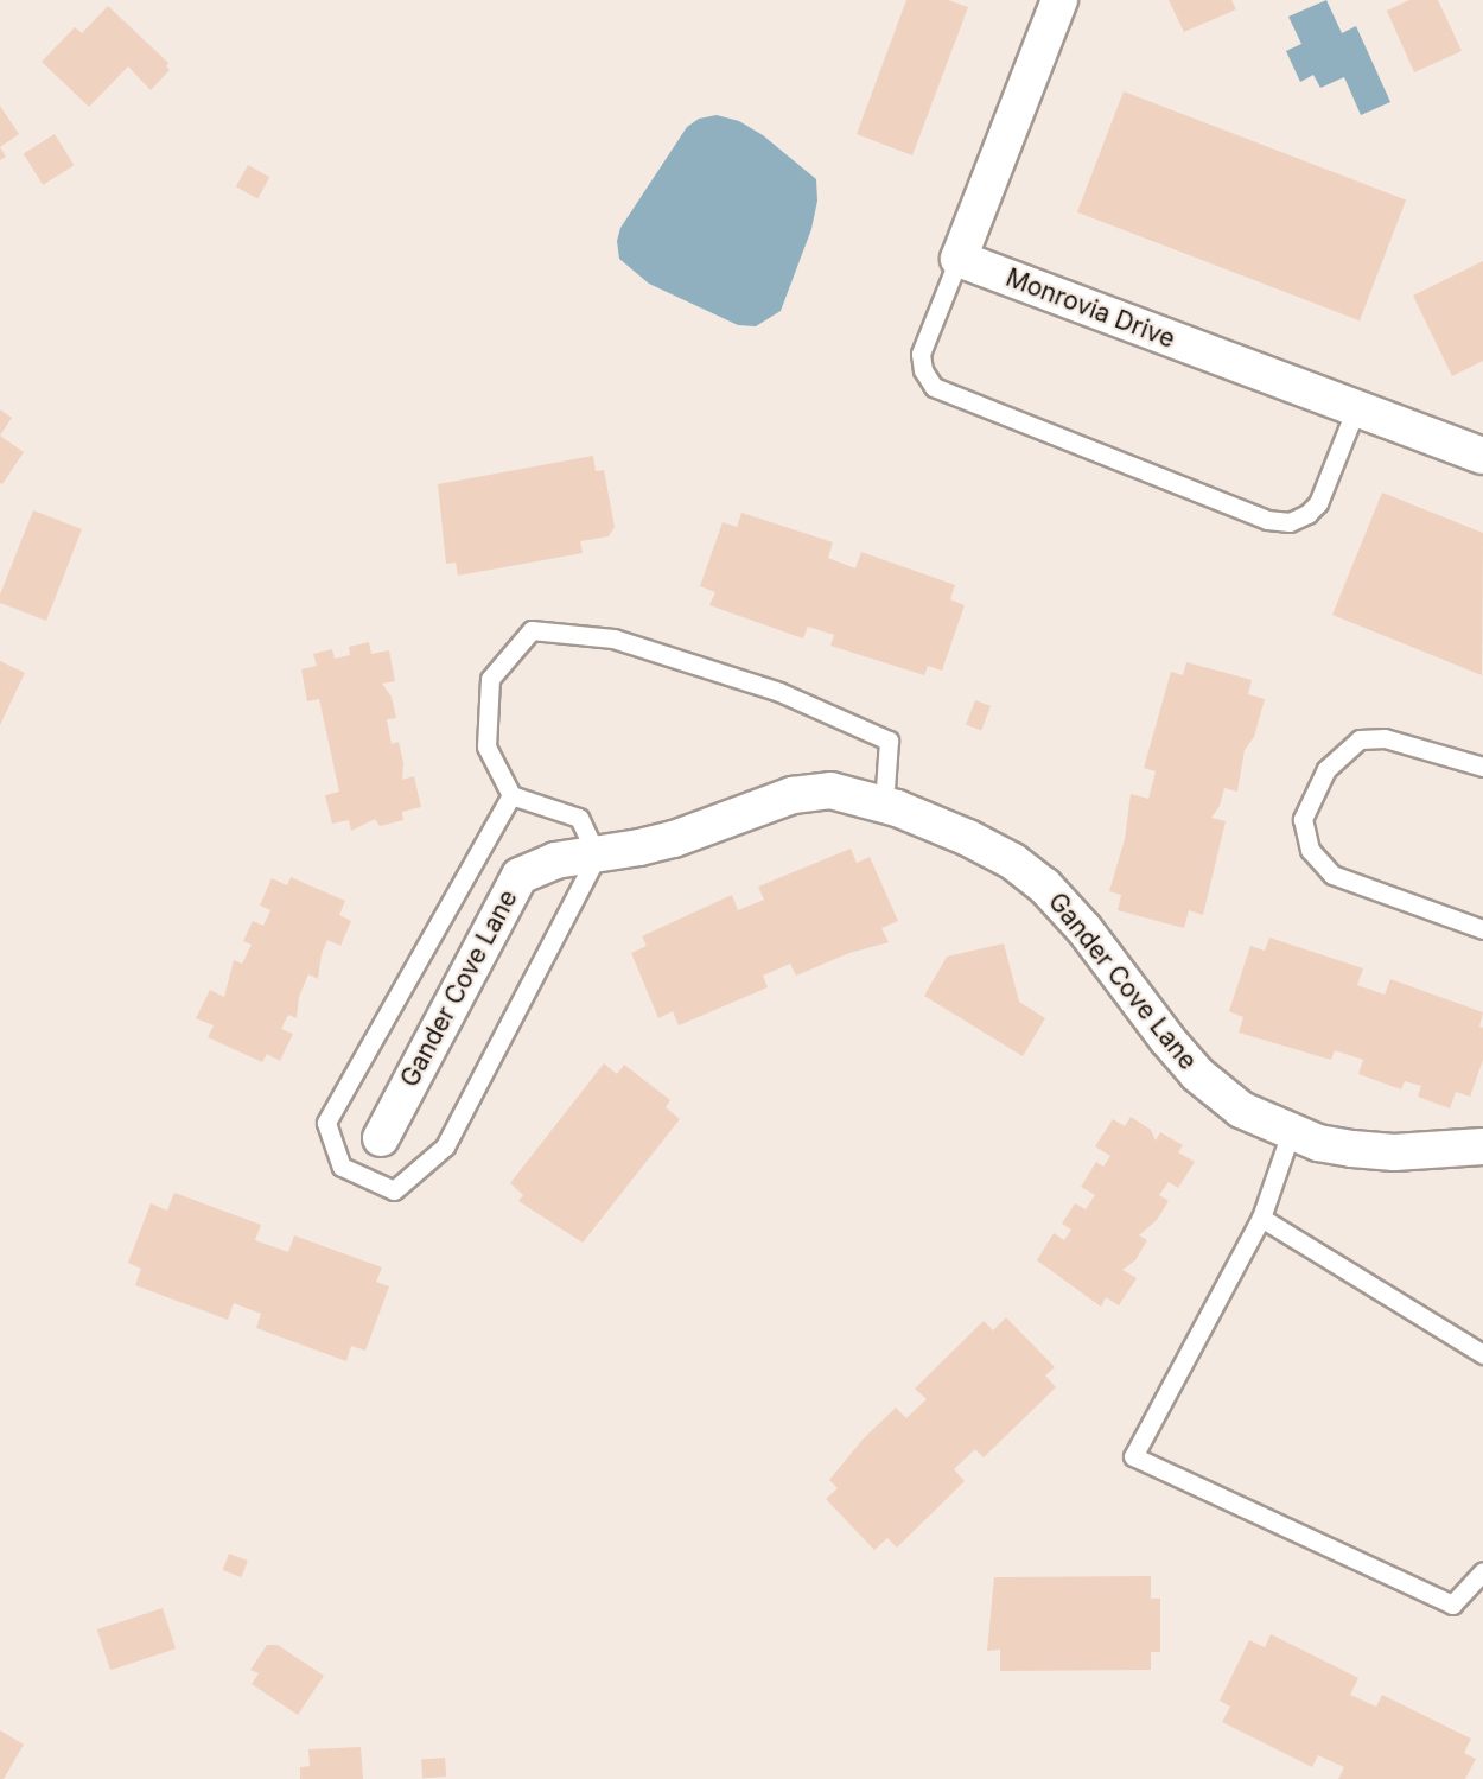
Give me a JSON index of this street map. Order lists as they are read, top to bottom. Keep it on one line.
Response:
{"streets":{"street":["Monrovia Drive","Gander Cove Lane"]}}
